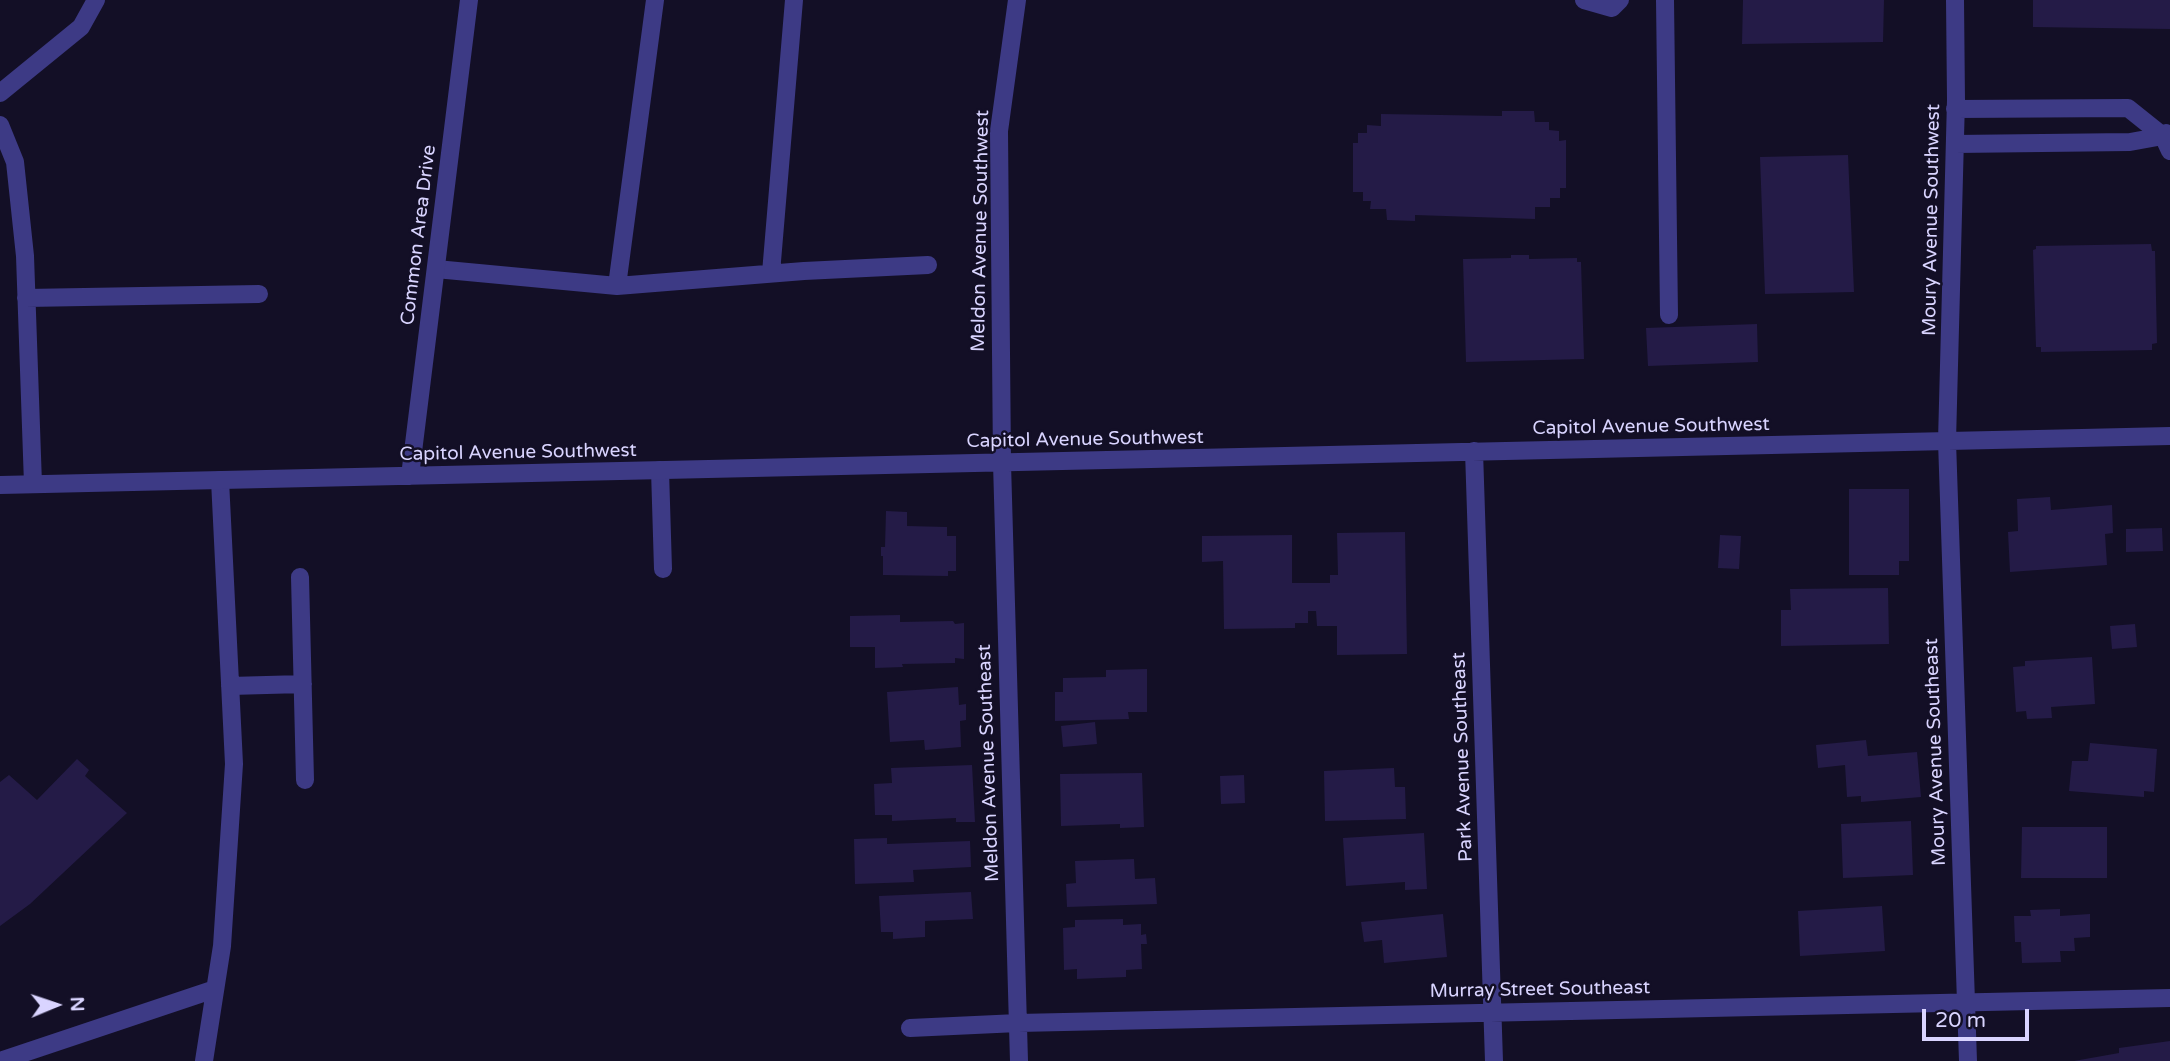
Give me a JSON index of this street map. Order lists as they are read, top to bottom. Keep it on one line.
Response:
{"streets":{"street":["Moury Avenue Southwest","Meldon Avenue Southwest","Common Area Drive","Capitol Avenue Southwest","Moury Avenue Southeast","Park Avenue Southeast","Meldon Avenue Southeast","Murray Street Southeast"]},"crossings":[["Moury Avenue Southwest","Capitol Avenue Southwest"],["Moury Avenue Southwest","Moury Avenue Southeast"],["Meldon Avenue Southwest","Capitol Avenue Southwest"],["Meldon Avenue Southwest","Meldon Avenue Southeast"],["Common Area Drive","Capitol Avenue Southwest"],["Capitol Avenue Southwest","Moury Avenue Southeast"],["Capitol Avenue Southwest","Park Avenue Southeast"],["Capitol Avenue Southwest","Meldon Avenue Southeast"],["Moury Avenue Southeast","Murray Street Southeast"],["Park Avenue Southeast","Murray Street Southeast"],["Meldon Avenue Southeast","Murray Street Southeast"]],"scale_bar":"20 m","north":"right"}
